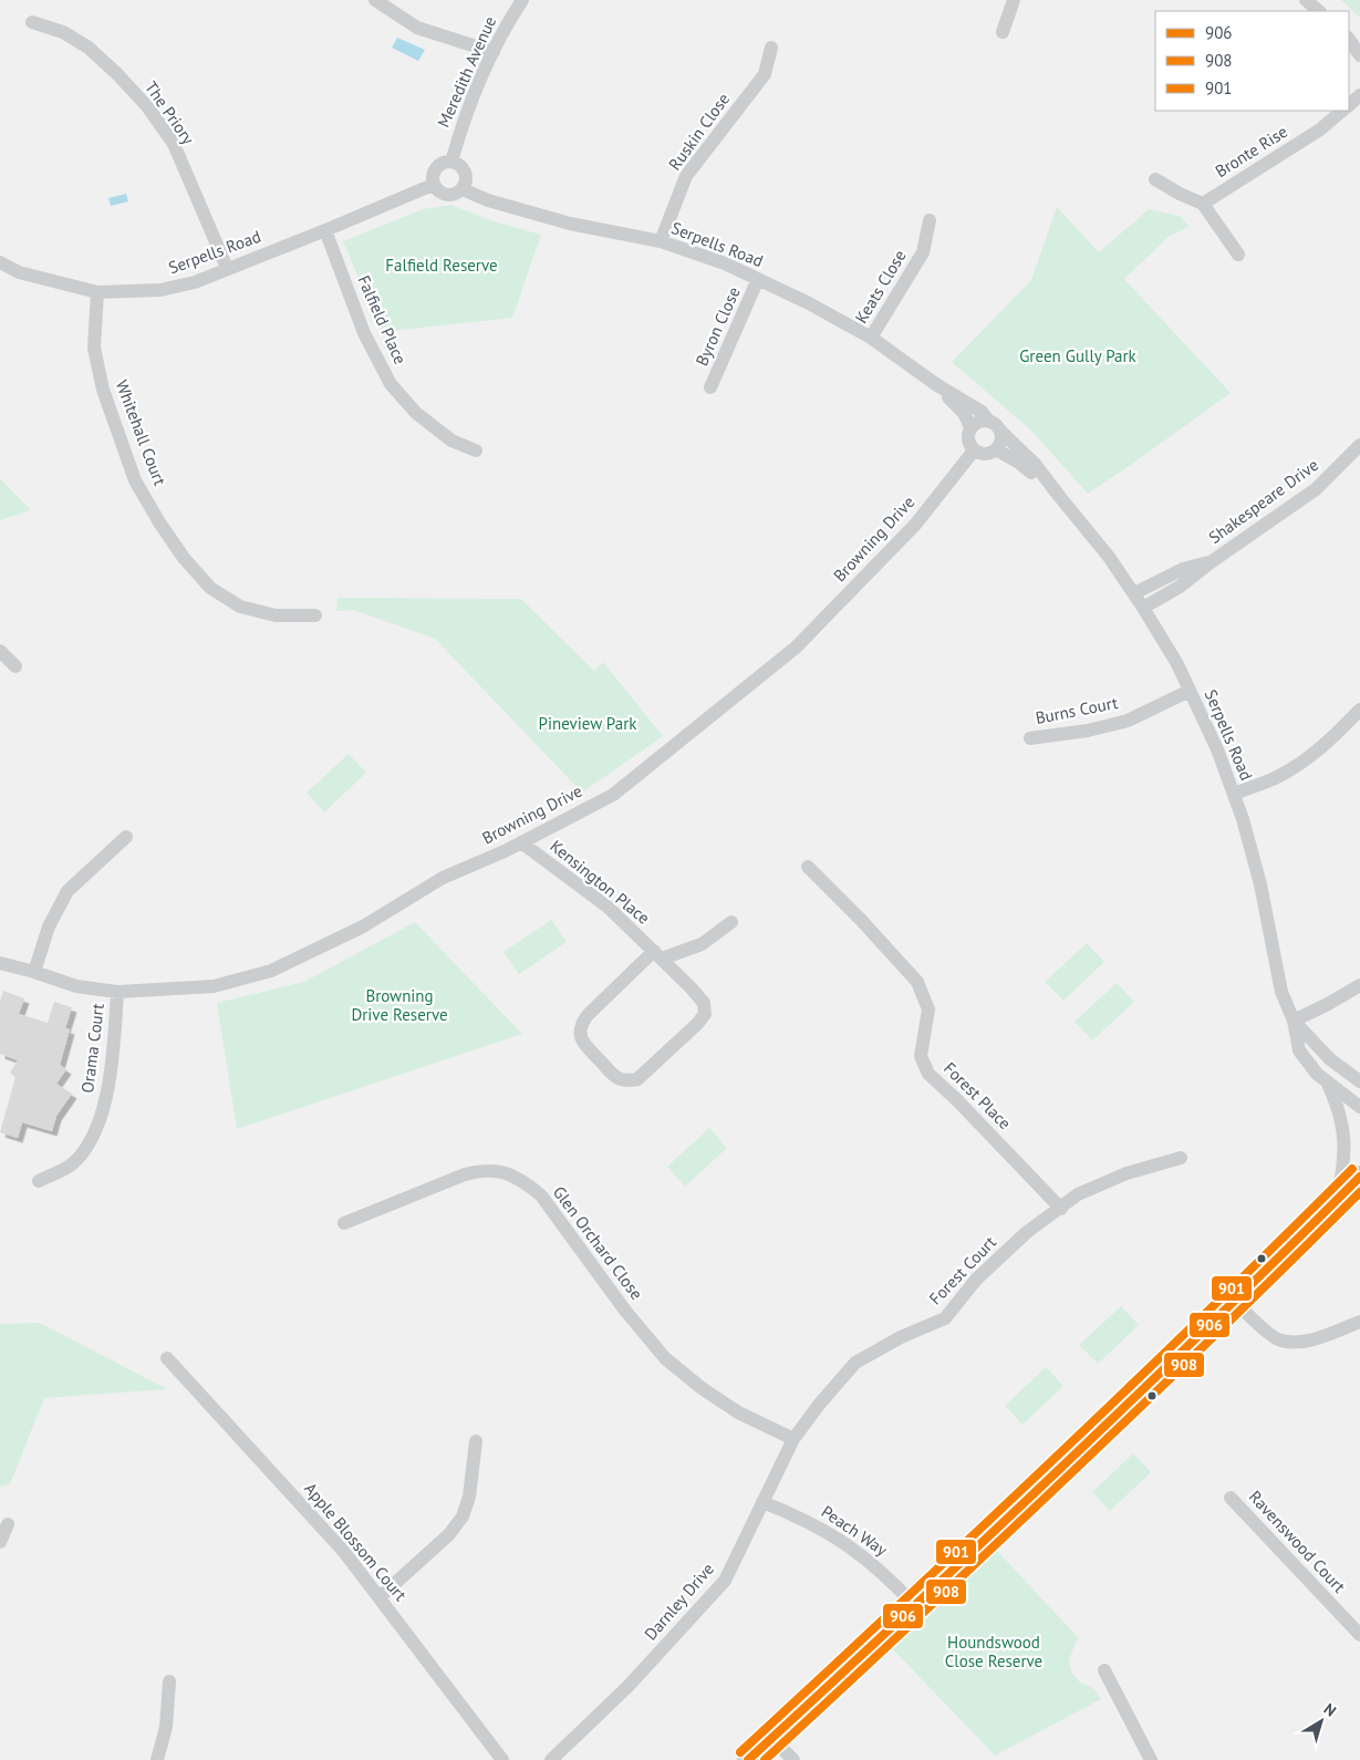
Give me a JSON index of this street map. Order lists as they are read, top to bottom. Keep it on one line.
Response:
{"streets":{"street":["Meredith Avenue","The Priory","Ruskin Close","Bronte Rise","Serpells Road","Keats Close","Falfield Place","Byron Close","Whitehall Court","Shakespeare Drive","Browning Drive","Burns Court","Kensington Place","Orama Court","Forest Place","Glen Orchard Close","Forest Court","Peach Way","Apple Blossom Court","Ravenswood Court","Darnley Drive"]},"crossings":[["Meredith Avenue","Serpells Road"],["The Priory","Serpells Road"],["Ruskin Close","Serpells Road"],["Serpells Road","Keats Close"],["Serpells Road","Falfield Place"],["Serpells Road","Byron Close"],["Serpells Road","Whitehall Court"],["Serpells Road","Shakespeare Drive"],["Serpells Road","Browning Drive"],["Serpells Road","Burns Court"],["Browning Drive","Kensington Place"],["Browning Drive","Orama Court"],["Forest Place","Forest Court"],["Glen Orchard Close","Forest Court"],["Glen Orchard Close","Darnley Drive"],["Forest Court","Darnley Drive"],["Peach Way","Darnley Drive"]],"parks":["Falfield Reserve","Green Gully Park","Pineview Park","Browning Drive Reserve","Houndswood Close Reserve"],"lines":["transit line 901","transit line 906","transit line 908"],"legend":["906","908","901"],"north":"top right"}
